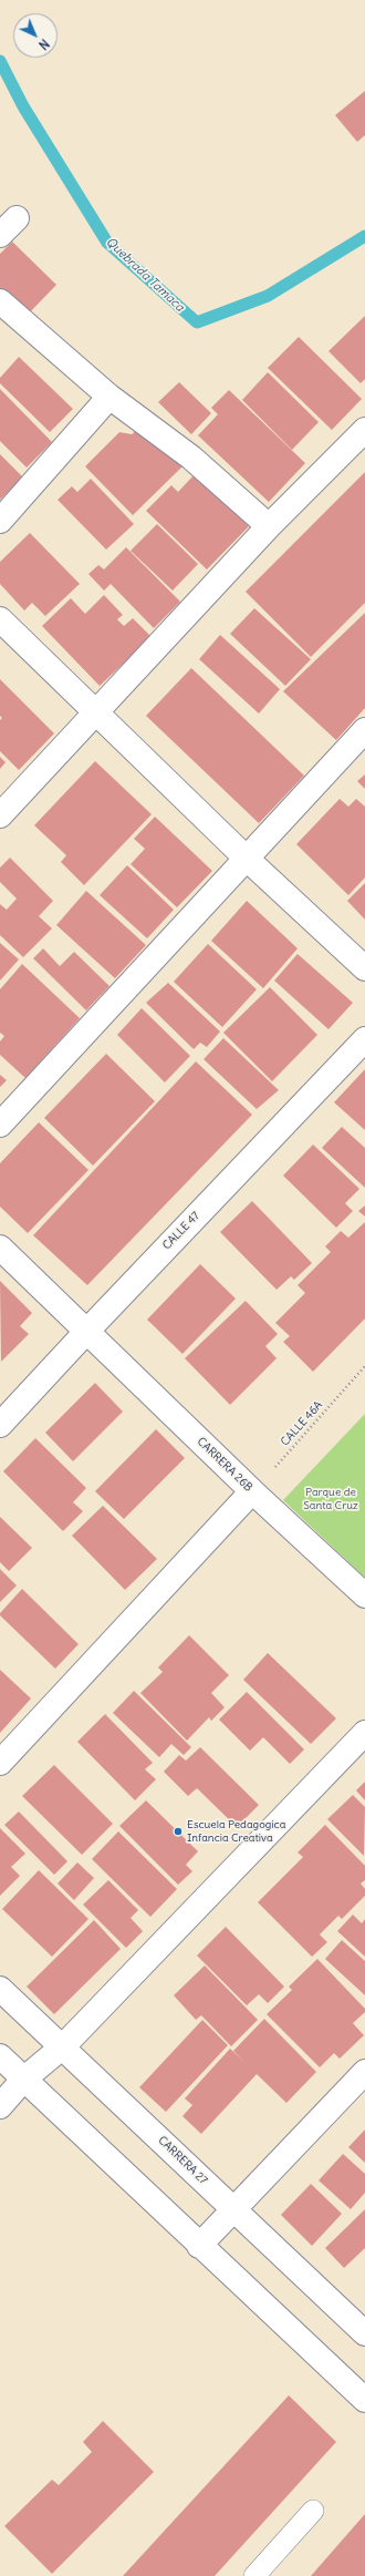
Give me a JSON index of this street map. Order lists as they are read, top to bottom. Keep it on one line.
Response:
{"streets":{"street":["CALLE 47","CARRERA 26B","CARRERA 27"],"path":["CALLE 46A"]},"crossings":[["CALLE 47","CARRERA 26B"],["CALLE 46A","CARRERA 26B"]],"water":["Quebrada Tamaca"],"parks":["Parque de Santa Cruz"],"places":["Escuela Pedagogica Infancia Creativa"],"north":"bottom right"}
